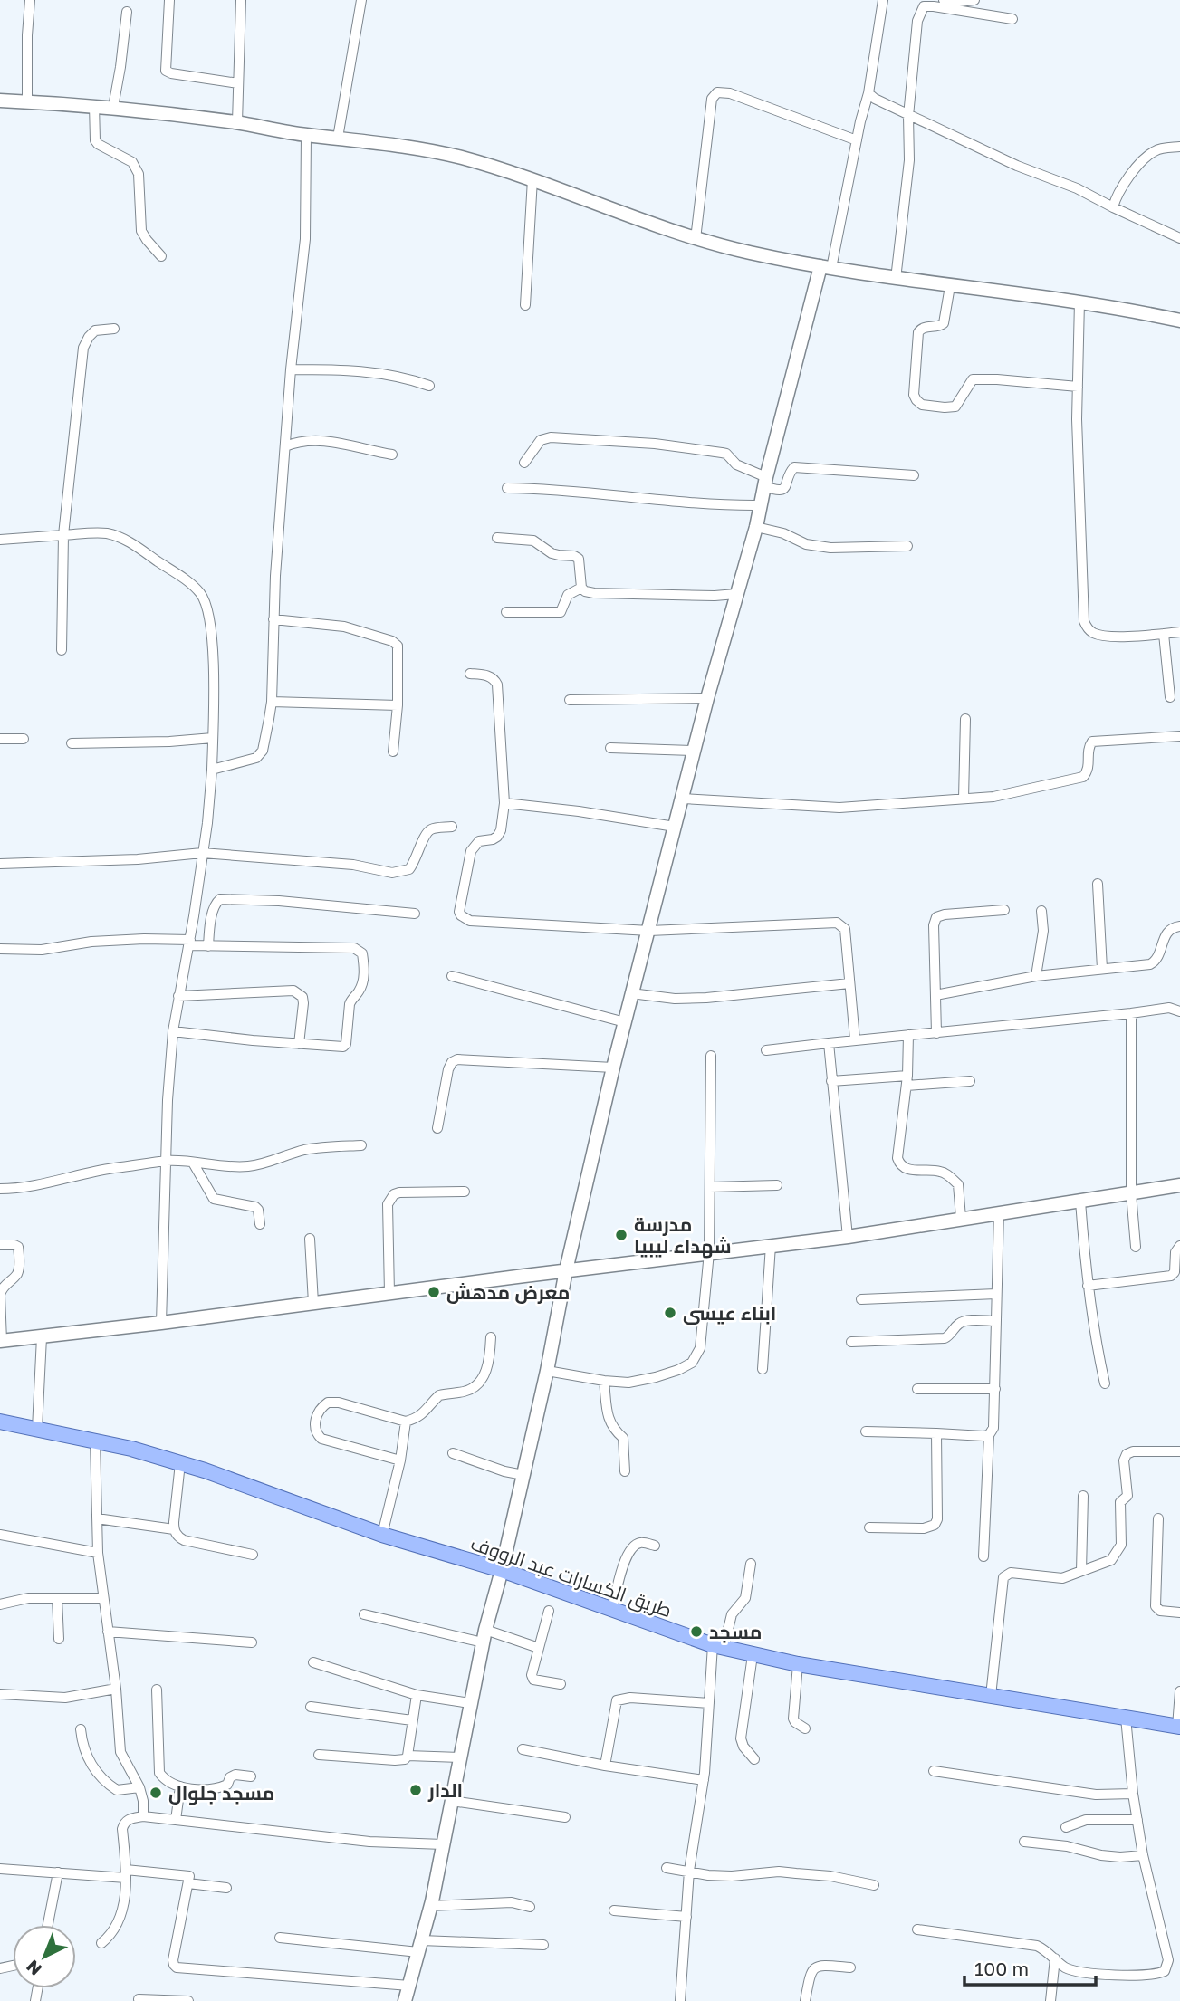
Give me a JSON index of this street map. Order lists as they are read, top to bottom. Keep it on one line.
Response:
{"streets":{"main road":["طريق الكسارات عبد الرووف"]},"places":["مدرسة شهداء ليبيا","معرض مدهش","ابناء عيسى","مسجد","الدار","مسجد جلوال"],"scale_bar":"100 m","north":"bottom left"}
